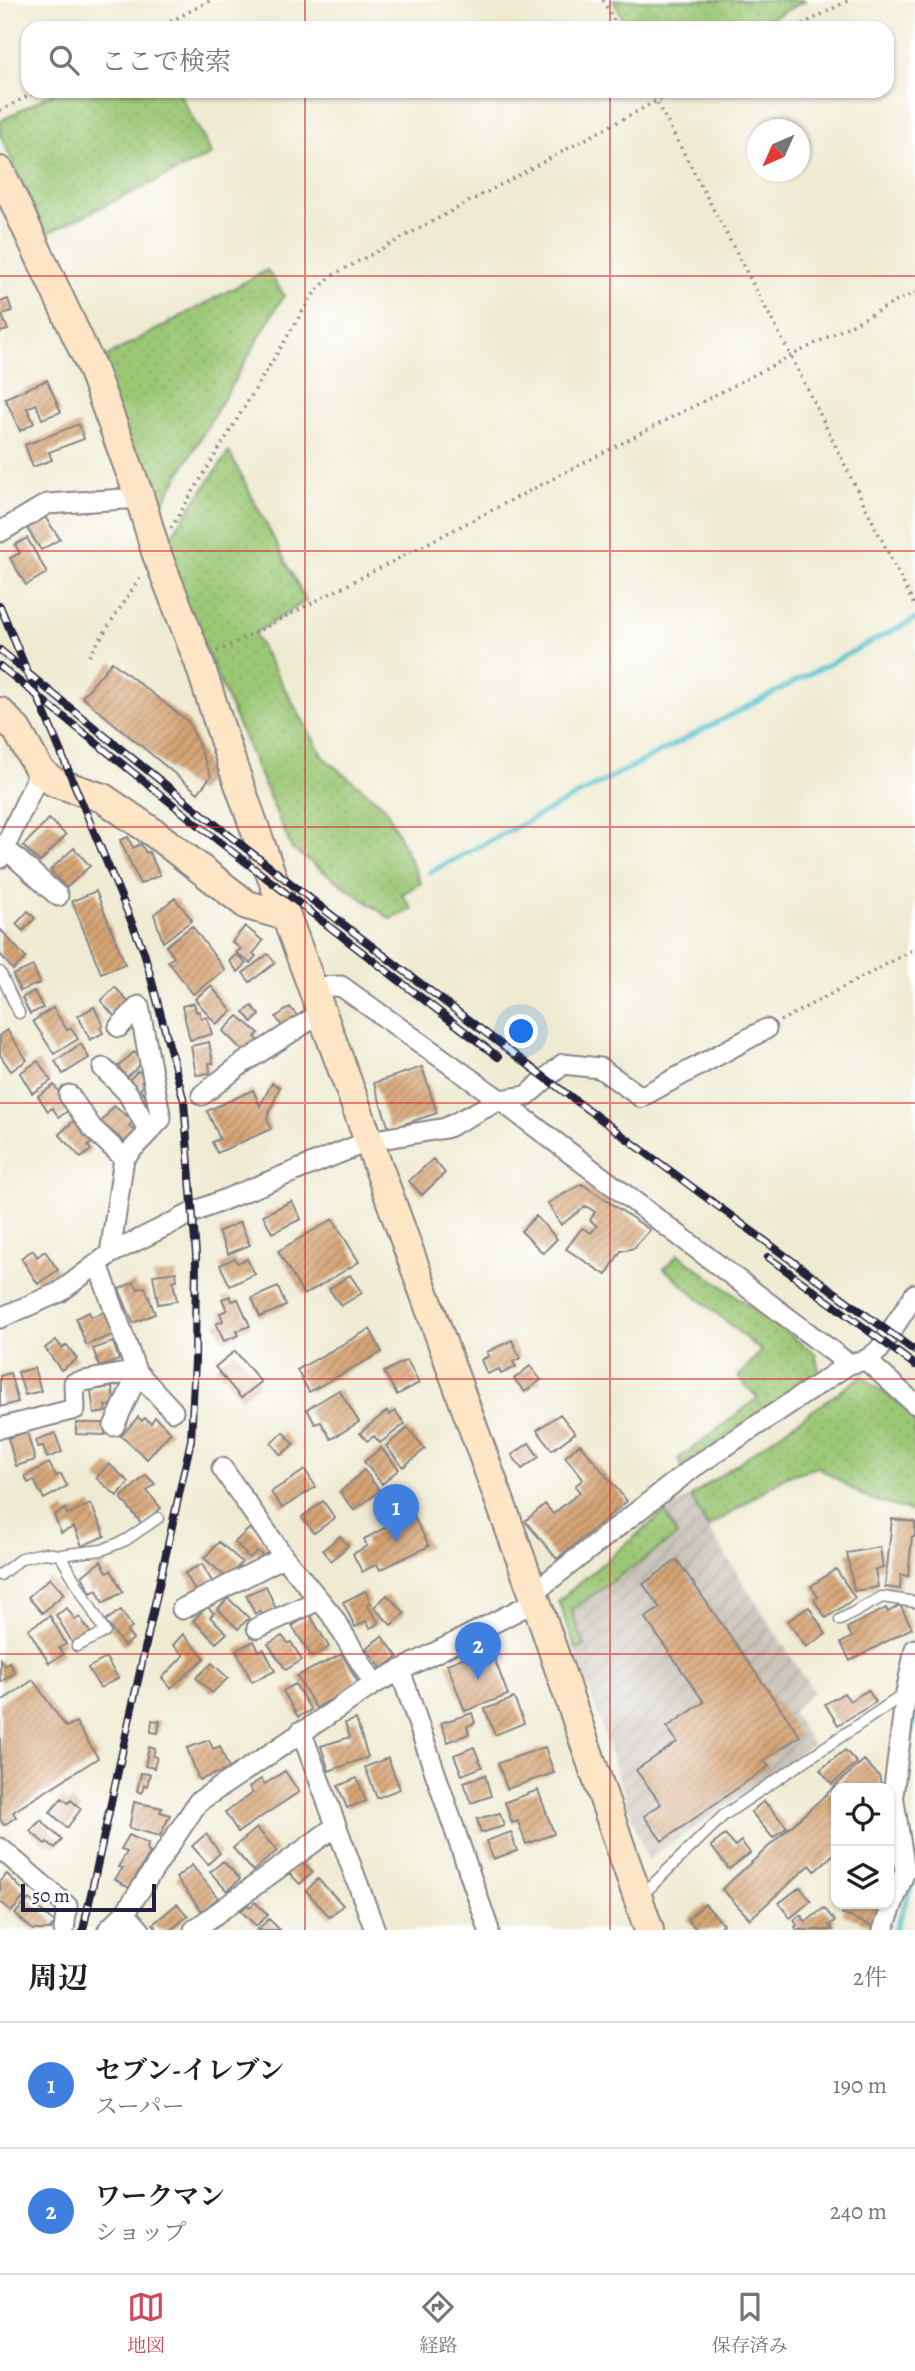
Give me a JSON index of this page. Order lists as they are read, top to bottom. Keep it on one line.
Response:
{"scale_bar":"50 m","north":"bottom left","page":{"search":"ここで検索","pins":["1","2"],"scale":"50 m","heading":["周辺","2件"],"list":[{"mark":"1","name":"セブン-イレブン","note":"スーパー","value":"190 m"},{"mark":"2","name":"ワークマン","note":"ショップ","value":"240 m"}],"nav":["地図","経路","保存済み"]}}
